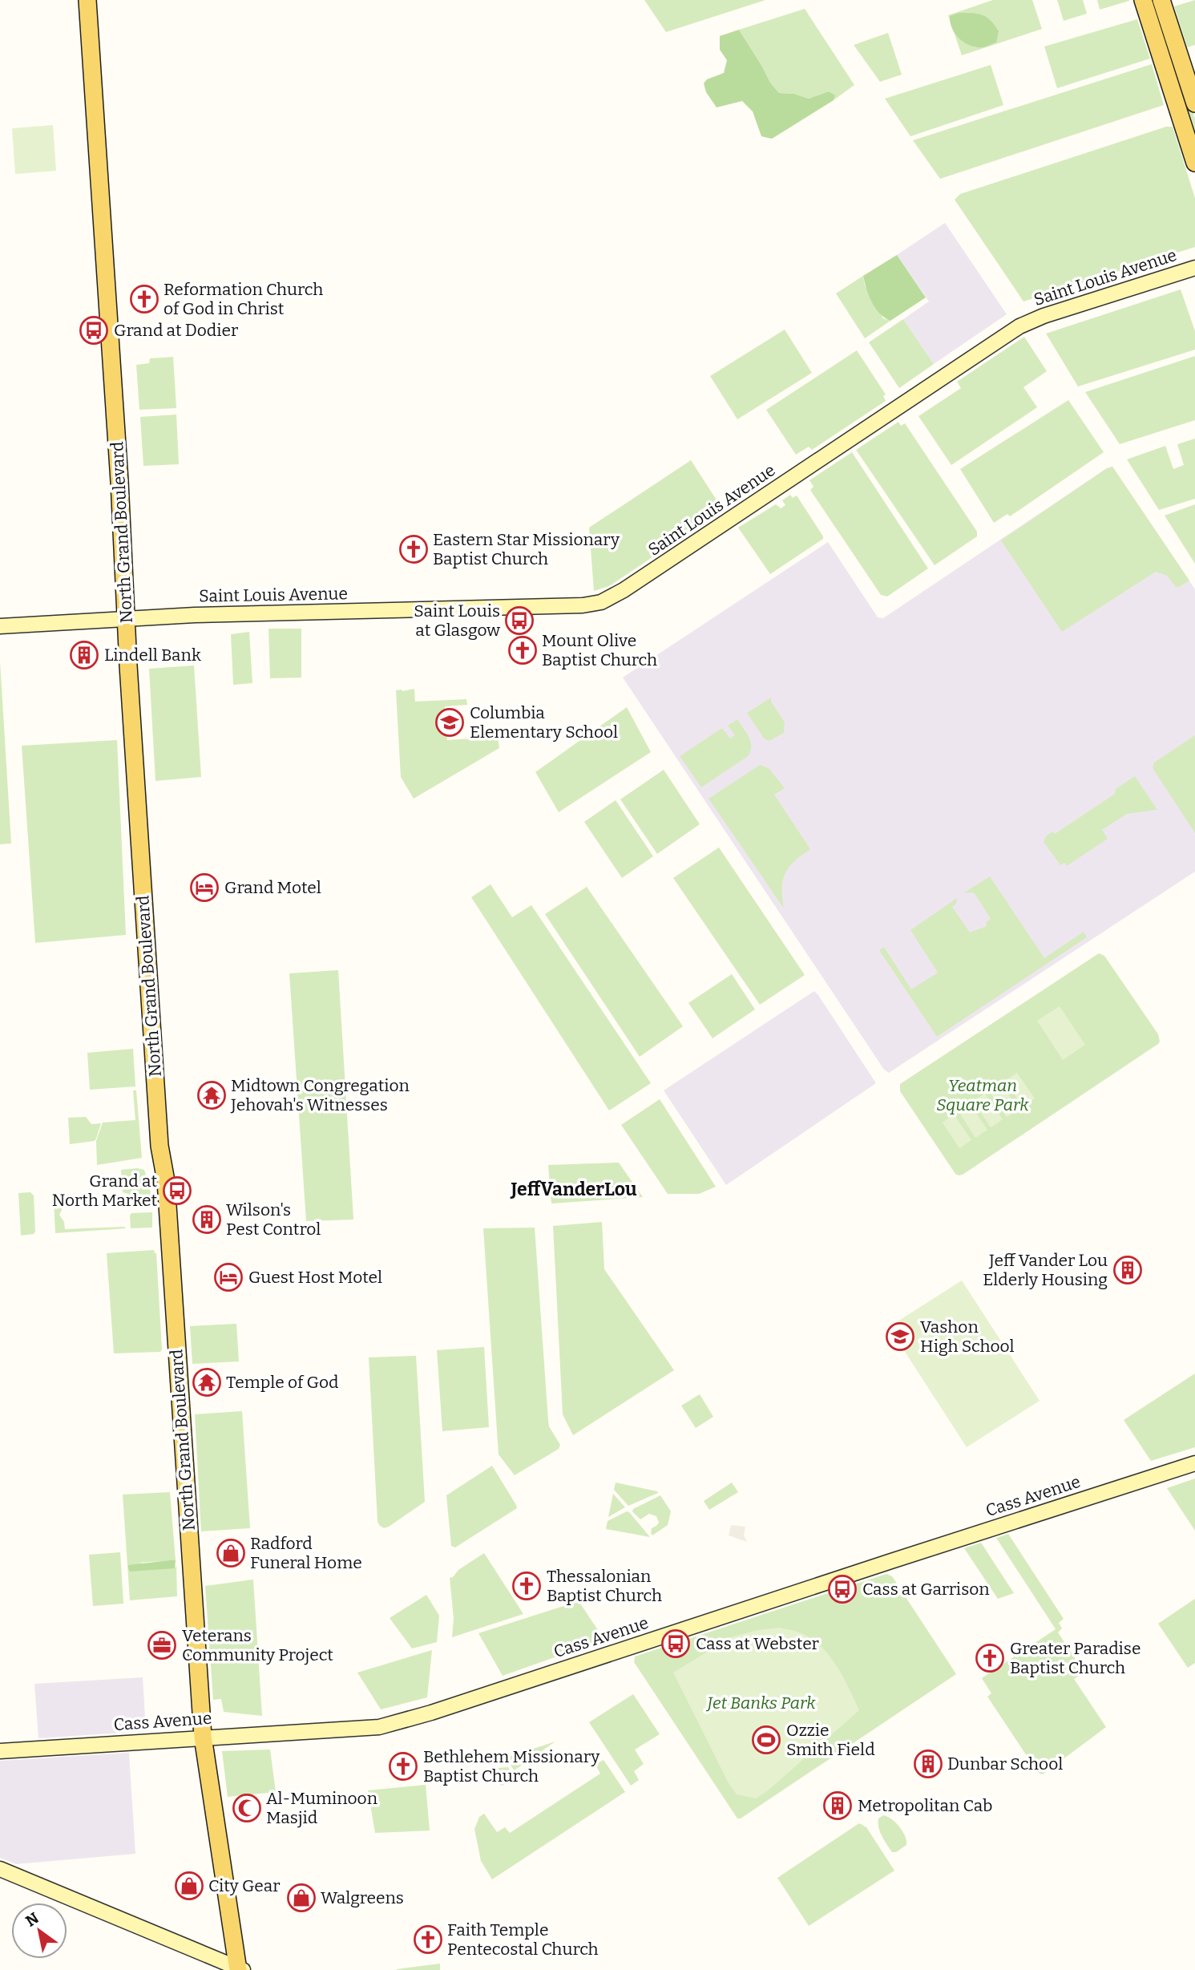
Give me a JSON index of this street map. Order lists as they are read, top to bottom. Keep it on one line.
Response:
{"streets":{"main road":["Saint Louis Avenue","North Grand Boulevard","Cass Avenue"]},"crossings":[["Saint Louis Avenue","North Grand Boulevard"],["North Grand Boulevard","Cass Avenue"]],"districts":["JeffVanderLou"],"parks":["Yeatman Square Park","Jet Banks Park"],"places":{"church":["Reformation Church of God in Christ","Eastern Star Missionary Baptist Church","Mount Olive Baptist Church","Thessalonian Baptist Church","Greater Paradise Baptist Church","Bethlehem Missionary Baptist Church","Faith Temple Pentecostal Church"],"bus stop":["Grand at Dodier","Saint Louis at Glasgow","Grand at North Market","Cass at Garrison","Cass at Webster"],"building":["Lindell Bank","Wilson's Pest Control","Jeff Vander Lou Elderly Housing","Dunbar School","Metropolitan Cab"],"school or university":["Columbia Elementary School","Vashon High School"],"hotel":["Grand Motel","Guest Host Motel"],"temple":["Midtown Congregation Jehovah's Witnesses","Temple of God"],"shop":["Radford Funeral Home","City Gear","Walgreens"],"office":["Veterans Community Project"],"sports":["Ozzie Smith Field"],"mosque":["Al-Muminoon Masjid"]},"north":"top left"}
